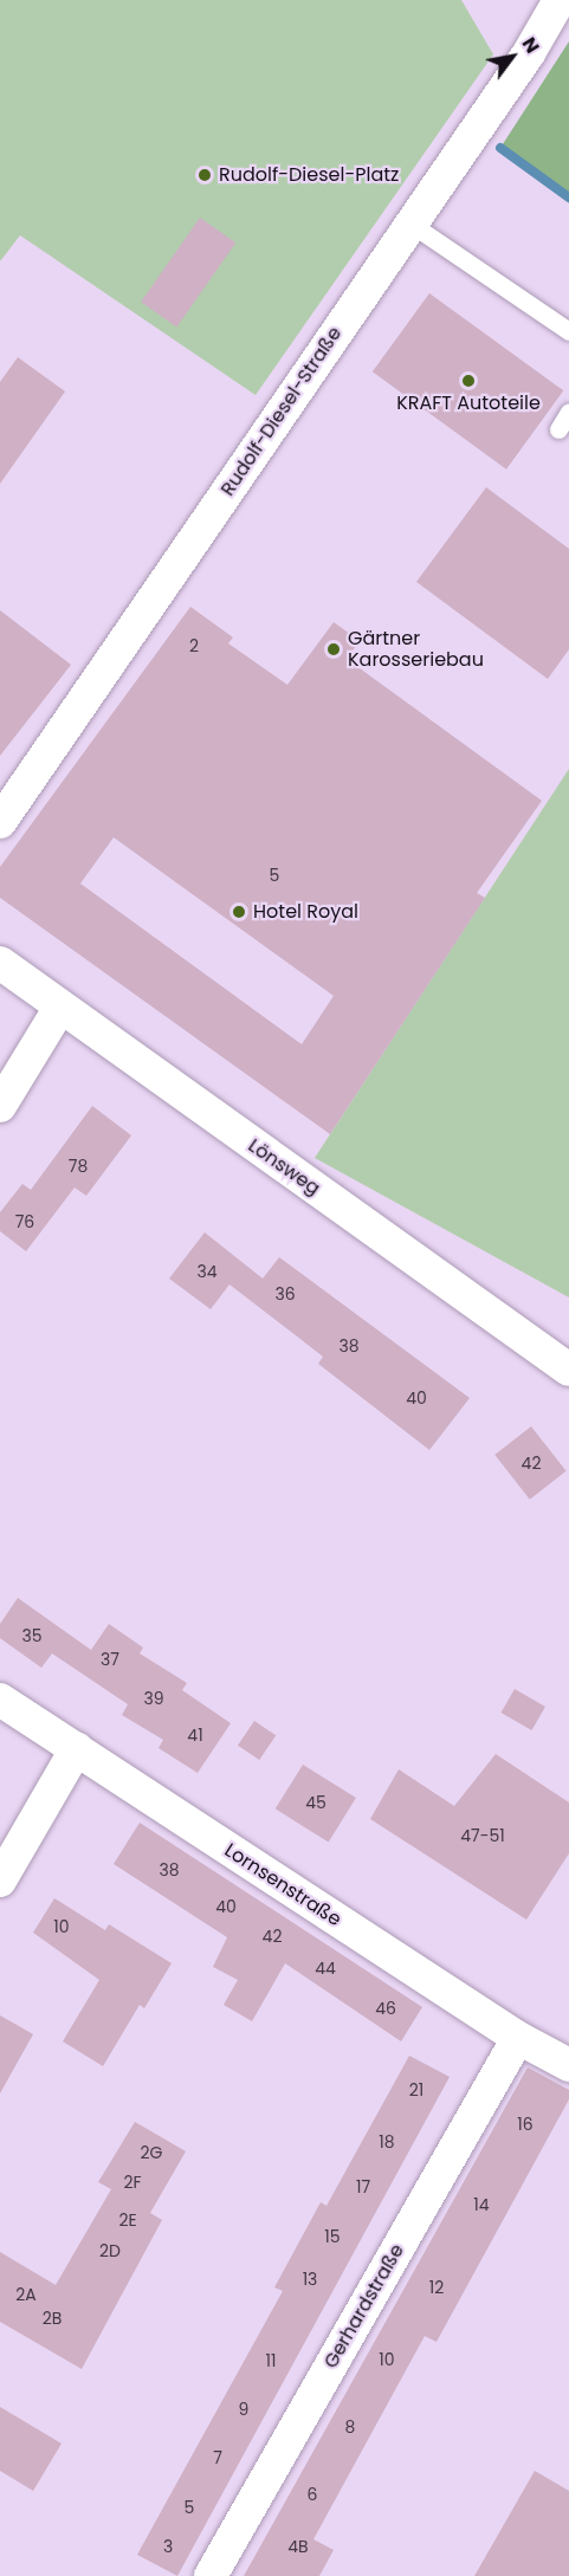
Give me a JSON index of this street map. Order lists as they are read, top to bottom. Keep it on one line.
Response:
{"streets":{"street":["Rudolf-Diesel-Straße","Lönsweg","Lornsenstraße","Gerhardstraße"]},"crossings":[["Lornsenstraße","Gerhardstraße"]],"places":["Rudolf-Diesel-Platz","KRAFT Autoteile","Gärtner Karosseriebau","Hotel Royal"],"house_numbers":["2","5","78","76","34","36","38","40","42","35","37","39","41","45","47-51","38","40","10","42","44","46","21","16","18","2G","2F","17","14","2E","15","2D","13","12","2A","2B","10","11","9","8","7","6","5","3","4B"],"north":"top right"}
